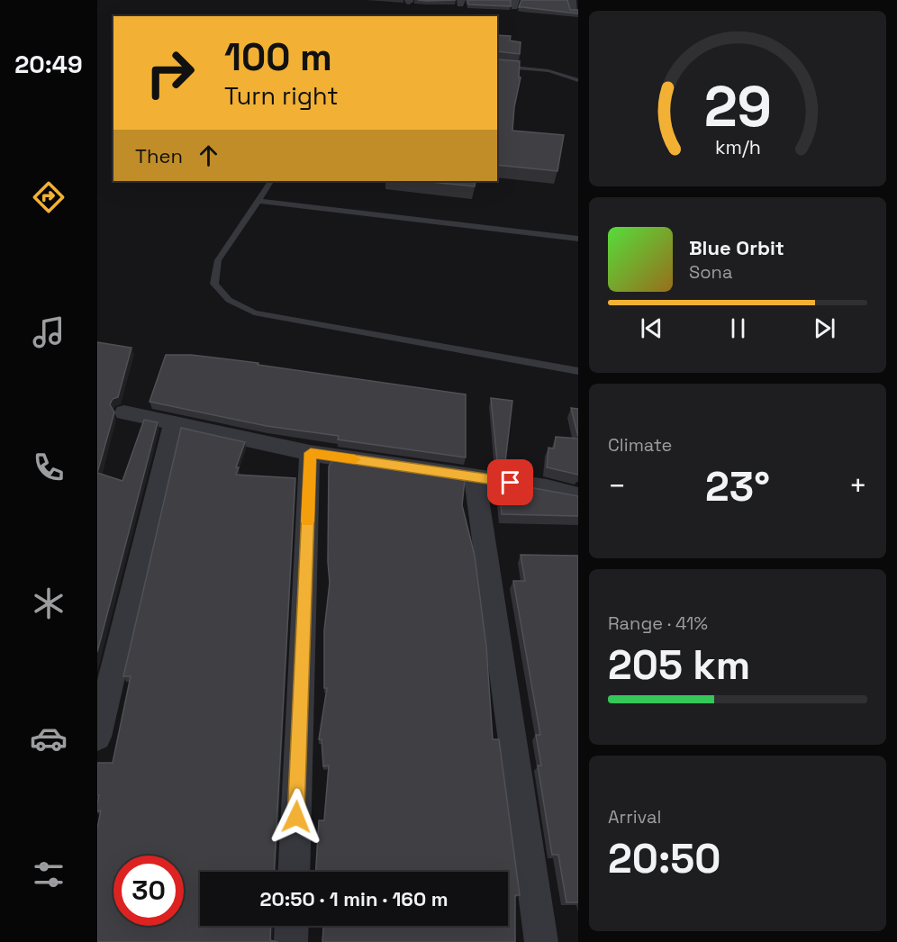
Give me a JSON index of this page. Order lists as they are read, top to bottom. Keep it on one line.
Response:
{"page":{"tabs":"20:49","turn":["100 m","Turn right"],"then":"Then","song":["Blue Orbit","Sona"],"tile":["Climate",["Range · 41%","205 km"],["Arrival","20:50"]],"heat":["−","23°","+"],"limit":"30","trip":"20:50 · 1 min · 160 m","gauge":["29","km/h"]}}
